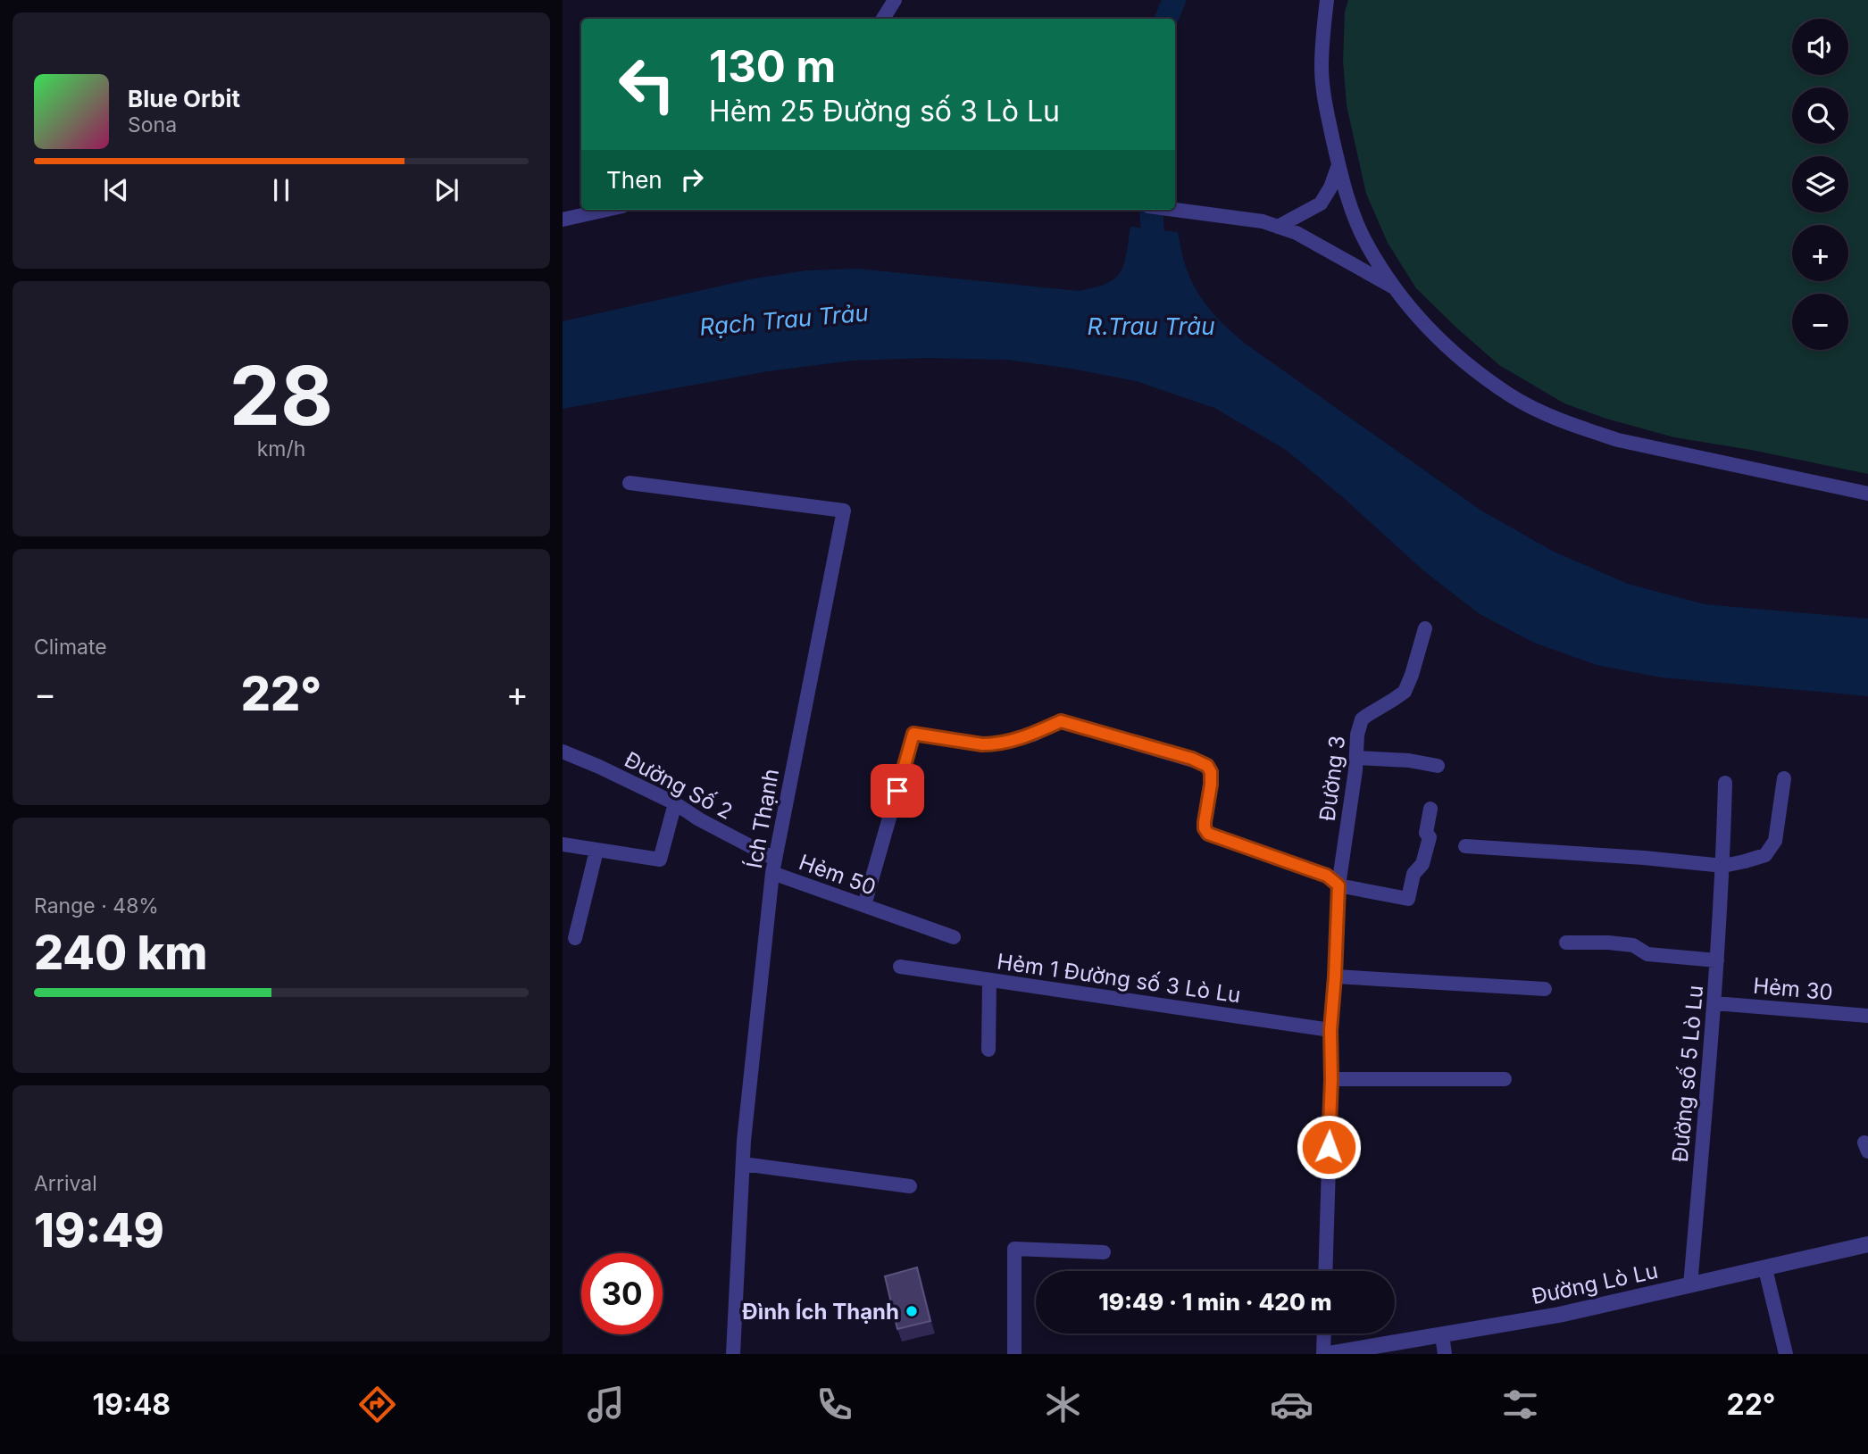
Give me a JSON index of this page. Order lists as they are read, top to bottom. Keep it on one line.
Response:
{"streets":{"street":["Đường 3","Đường Số 2","Ích Thạnh","Hẻm 50","Hẻm 1 Đường số 3 Lò Lu","Hẻm 30","Đường số 5 Lò Lu","Đường Lò Lu"]},"crossings":[["Đường 3","Hẻm 1 Đường số 3 Lò Lu"],["Đường Số 2","Ích Thạnh"],["Đường Số 2","Hẻm 50"],["Ích Thạnh","Hẻm 50"],["Hẻm 30","Đường số 5 Lò Lu"],["Đường số 5 Lò Lu","Đường Lò Lu"]],"water":["Rạch Trau Trảu","R.Trau Trảu"],"places":["Đình Ích Thạnh"],"page":{"map_buttons":["+","−"],"turn":["130 m","Hẻm 25 Đường số 3 Lò Lu"],"song":["Blue Orbit","Sona"],"then":"Then","tile":[["28","km/h"],"Climate",["Range · 48%","240 km"],["Arrival","19:49"]],"heat":["−","22°","+"],"limit":"30","trip":"19:49 · 1 min · 420 m","tabs":["19:48","22°"]}}
